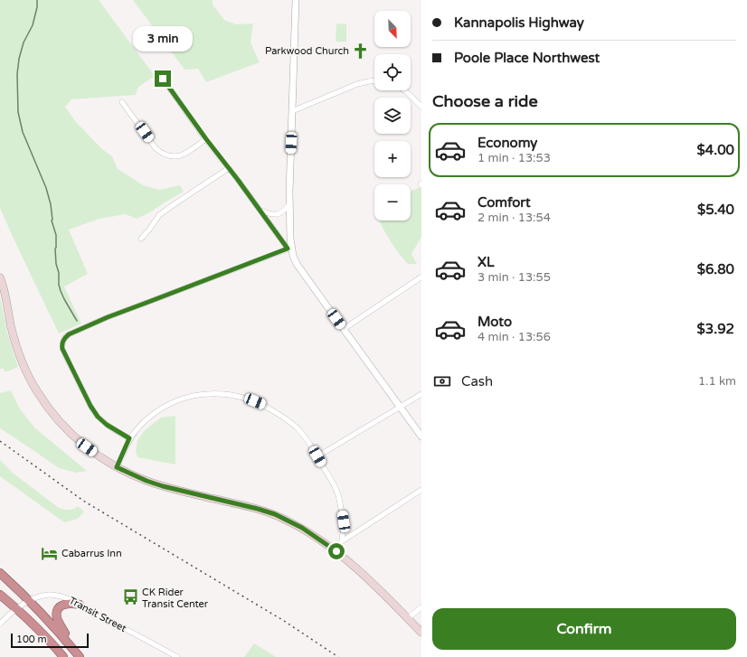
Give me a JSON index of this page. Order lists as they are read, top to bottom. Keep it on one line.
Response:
{"streets":{"street":["Transit Street"]},"places":{"church":["Parkwood Church"],"hotel":["Cabarrus Inn"],"bus stop":["CK Rider Transit Center"]},"scale_bar":"100 m","north":"bottom right","page":{"banner":["Kannapolis Highway","Poole Place Northwest"],"map_buttons":["+","−"],"bubble":"3 min","heading":"Choose a ride","list":[{"name":"Economy","note":"1 min · 13:53","value":"$4.00"},{"name":"Comfort","note":"2 min · 13:54","value":"$5.40"},{"name":"XL","note":"3 min · 13:55","value":"$6.80"},{"name":"Moto","note":"4 min · 13:56","value":"$3.92"}],"pay":["Cash","1.1 km"],"buttons":"Confirm","scale":"100 m"}}
